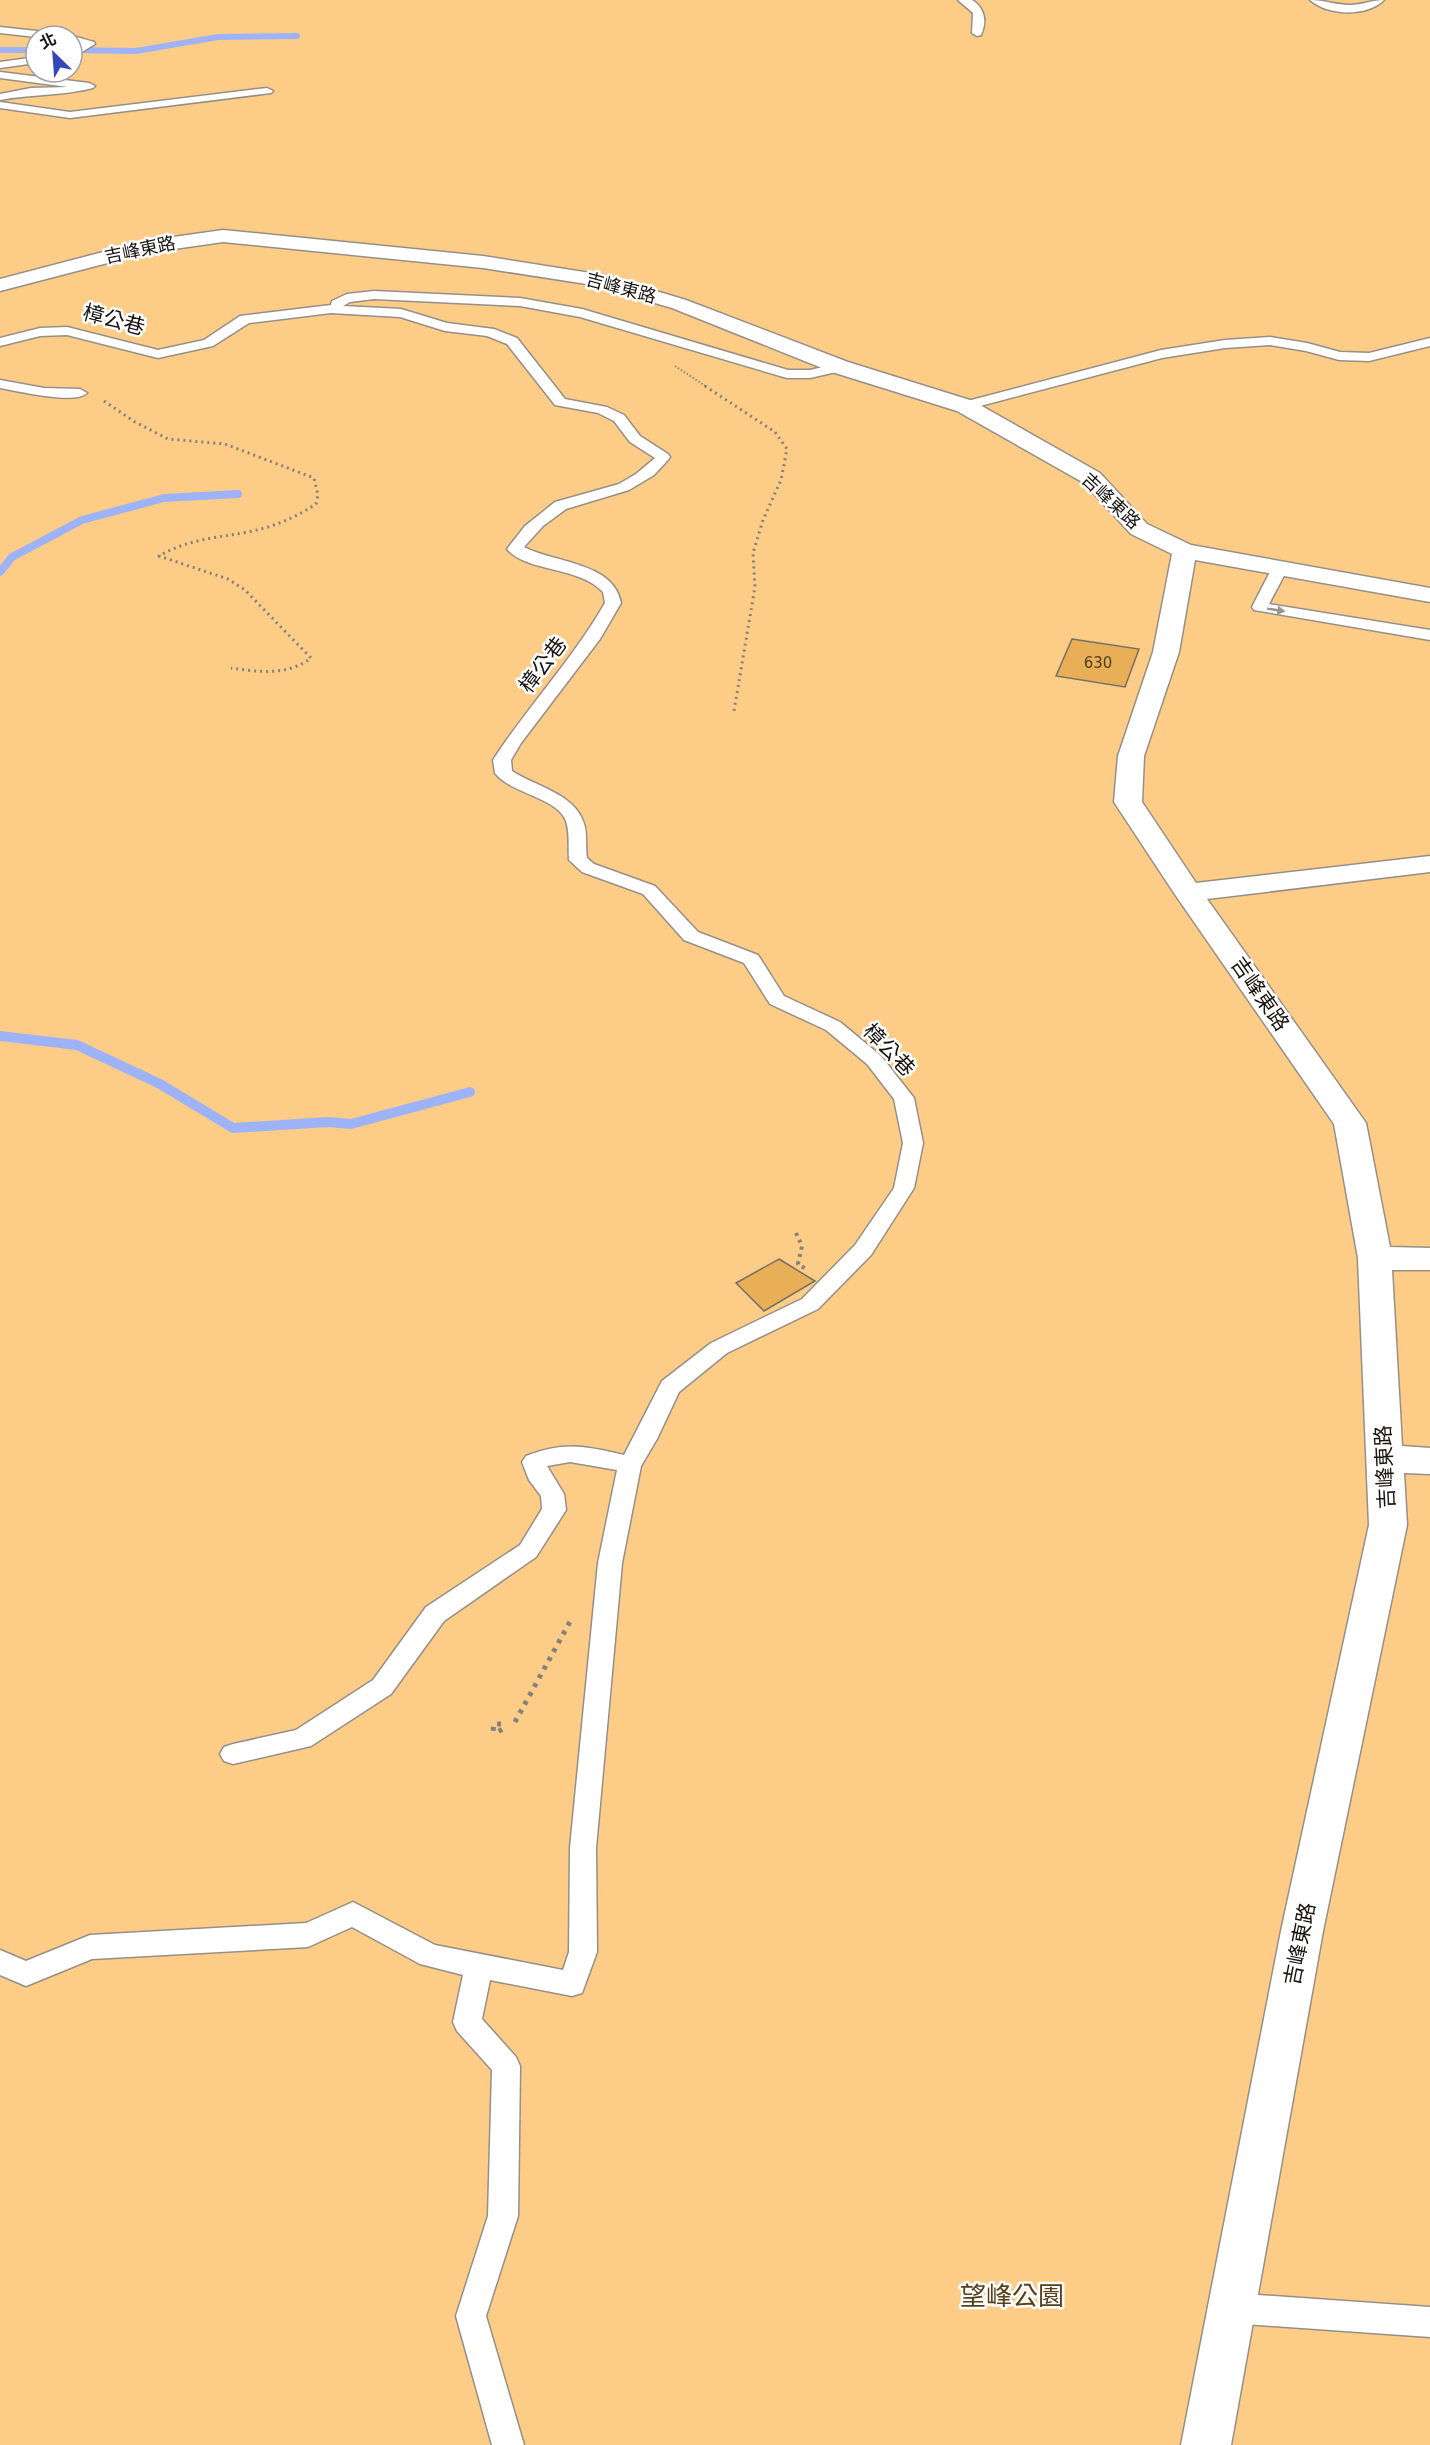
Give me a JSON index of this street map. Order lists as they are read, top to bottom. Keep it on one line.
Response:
{"streets":{"street":["吉峰東路"],"lane":["樟公巷"]},"parks":["望峰公園"],"house_numbers":["630"],"north":"top left"}
